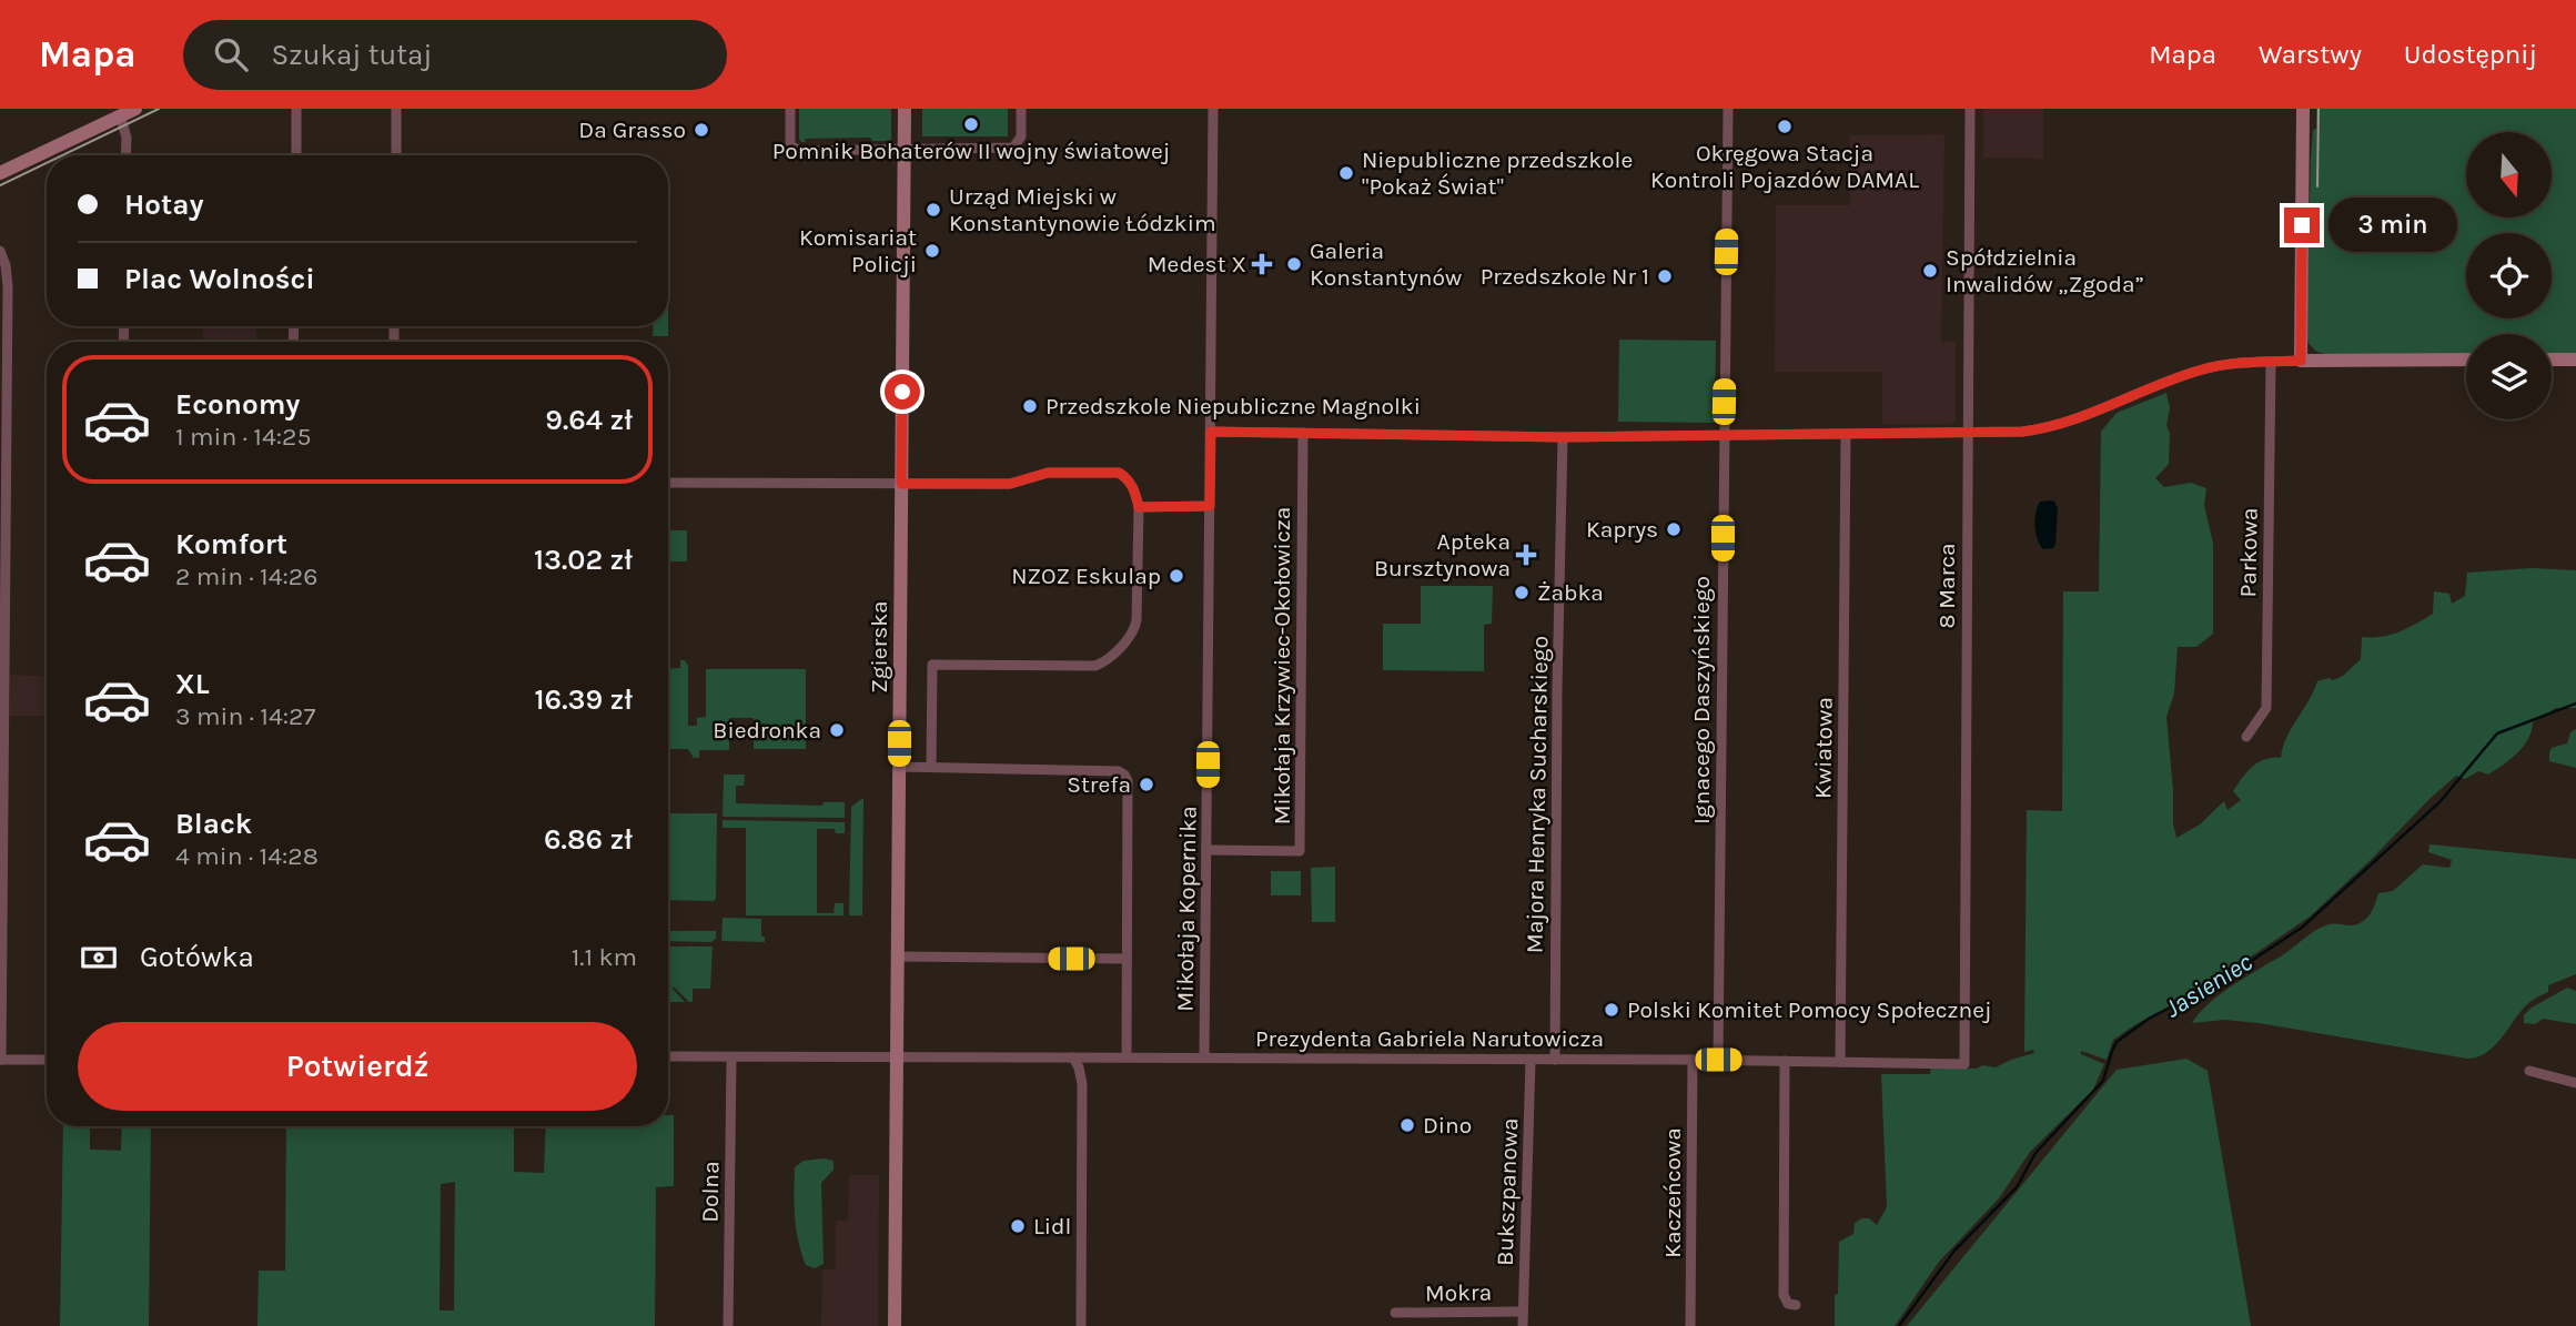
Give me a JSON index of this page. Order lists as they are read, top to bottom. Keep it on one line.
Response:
{"streets":{"main road":["Zgierska"],"street":["Parkowa","8 Marca","Mikołaja Krzywiec-Okołowicza","Ignacego Daszyńskiego","Kwiatowa","Majora Henryka Sucharskiego","Mikołaja Kopernika","Prezydenta Gabriela Narutowicza","Dolna","Bukszpanowa","Kaczeńcowa","Mokra"]},"crossings":[["8 Marca","Prezydenta Gabriela Narutowicza"],["Zgierska","Prezydenta Gabriela Narutowicza"],["Mikołaja Krzywiec-Okołowicza","Mikołaja Kopernika"],["Ignacego Daszyńskiego","Prezydenta Gabriela Narutowicza"],["Kwiatowa","Prezydenta Gabriela Narutowicza"],["Majora Henryka Sucharskiego","Prezydenta Gabriela Narutowicza"],["Mikołaja Kopernika","Prezydenta Gabriela Narutowicza"],["Prezydenta Gabriela Narutowicza","Dolna"],["Prezydenta Gabriela Narutowicza","Bukszpanowa"],["Prezydenta Gabriela Narutowicza","Kaczeńcowa"],["Bukszpanowa","Mokra"]],"water":["Jasieniec"],"places":{"other":["Pomnik Bohaterów II wojny światowej","Okręgowa Stacja Kontroli Pojazdów DAMAL","Da Grasso","Niepubliczne przedszkole \"Pokaż Świat\"","Urząd Miejski w Konstantynowie Łódzkim","Komisariat Policji","Galeria Konstantynów","Spółdzielnia Inwalidów „Zgoda”","Przedszkole Nr 1","Przedszkole Niepubliczne Magnolki","Kaprys","NZOZ Eskulap","Żabka","Biedronka","Strefa","Polski Komitet Pomocy Społecznej","Dino","Lidl"],"health":["Medest X","Apteka Bursztynowa"]},"north":"bottom","page":{"header":"Mapa","search":"Szukaj tutaj","nav":["Mapa","Warstwy","Udostępnij"],"banner":["Hotay","Plac Wolności"],"bubble":"3 min","list":[{"name":"Economy","note":"1 min · 14:25","value":"9.64 zł"},{"name":"Komfort","note":"2 min · 14:26","value":"13.02 zł"},{"name":"XL","note":"3 min · 14:27","value":"16.39 zł"},{"name":"Black","note":"4 min · 14:28","value":"6.86 zł"}],"pay":["Gotówka","1.1 km"],"buttons":"Potwierdź"}}
